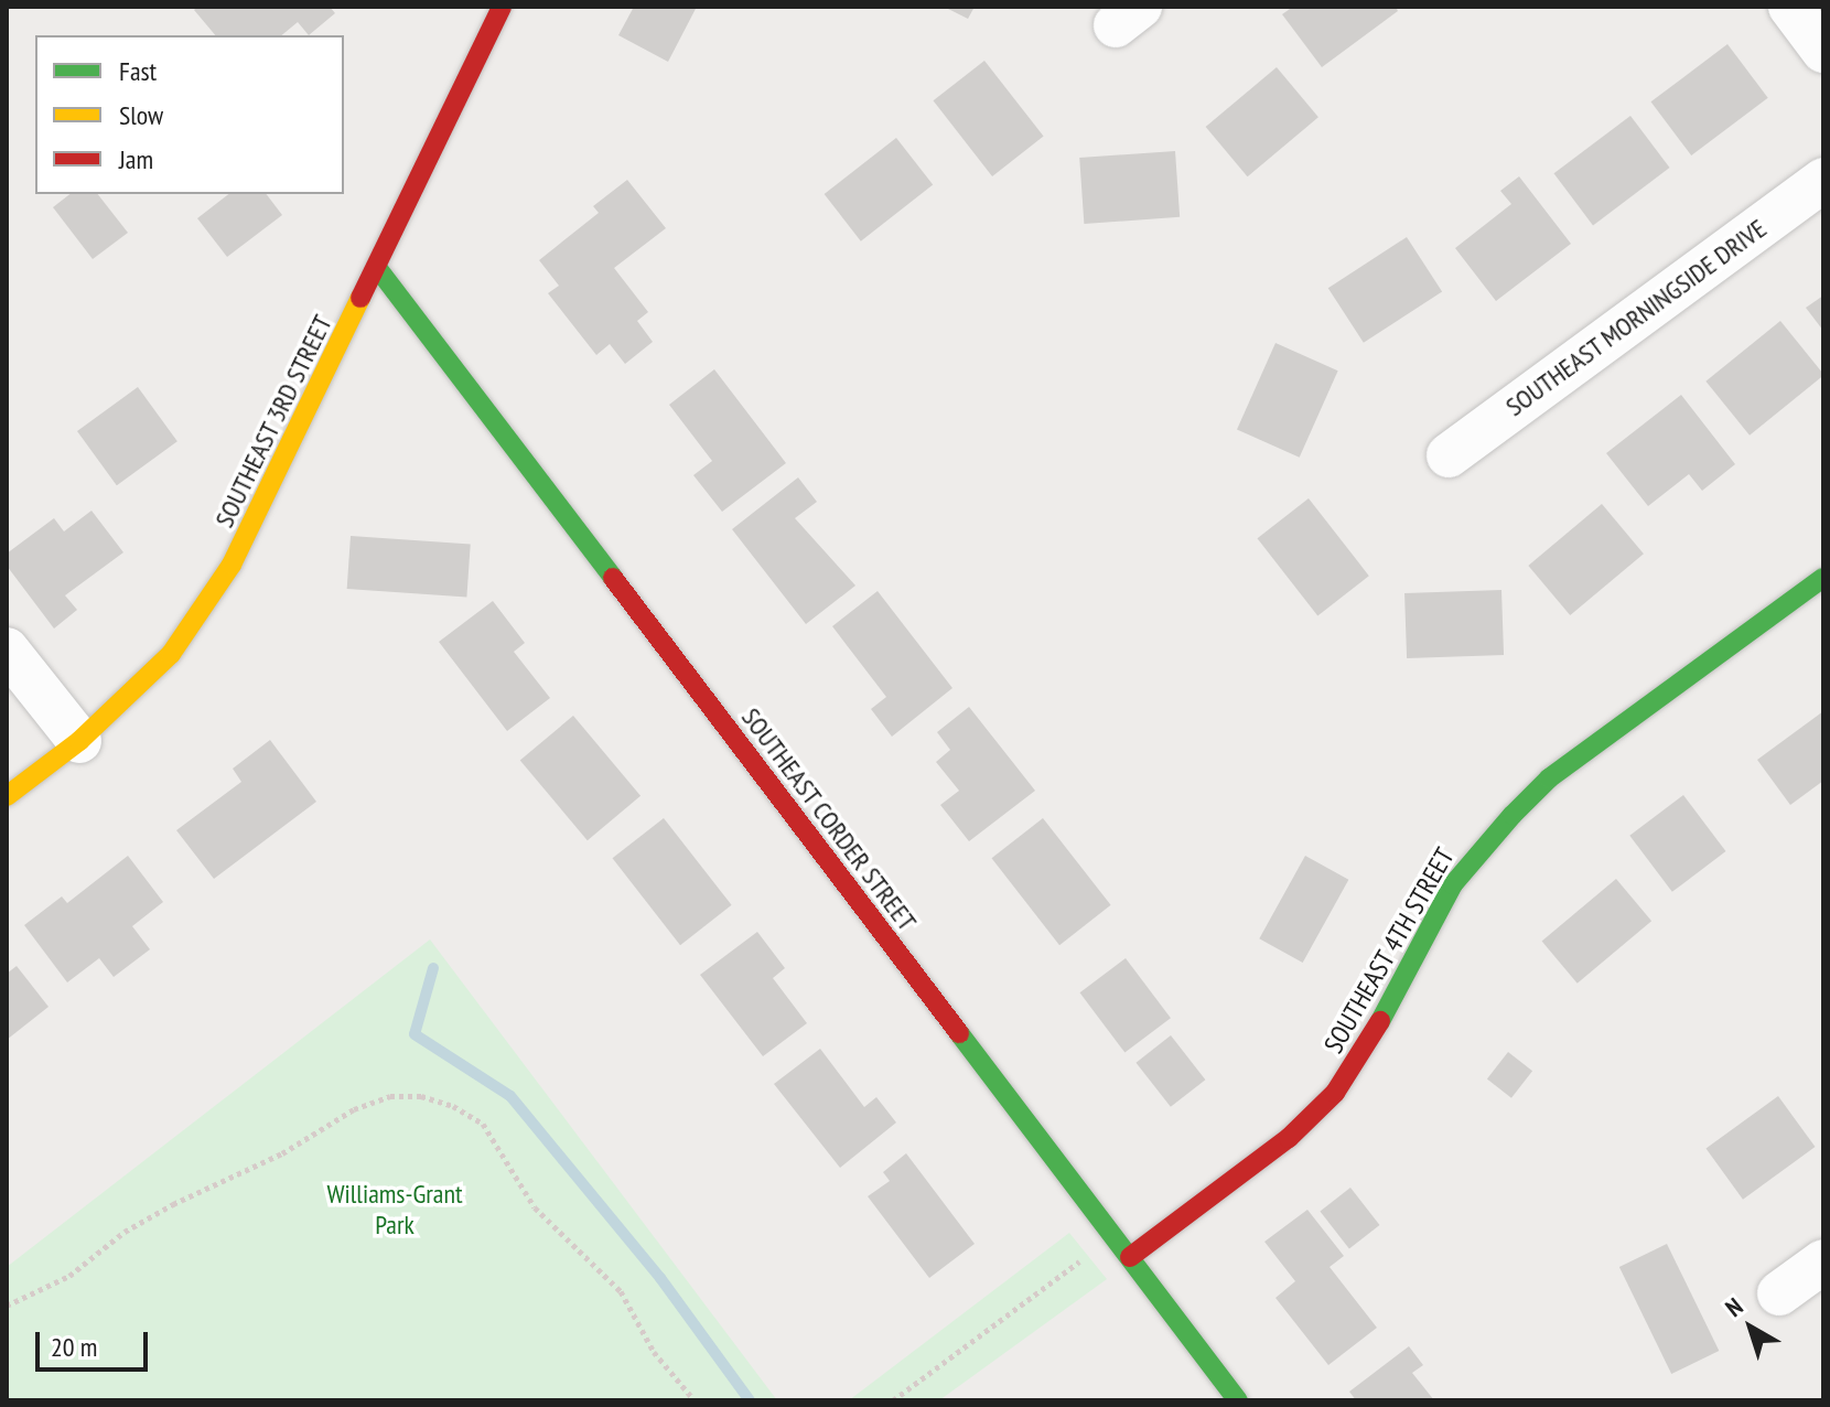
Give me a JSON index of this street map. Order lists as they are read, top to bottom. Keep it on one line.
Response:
{"streets":{"street":["SOUTHEAST MORNINGSIDE DRIVE","SOUTHEAST 3RD STREET","SOUTHEAST CORDER STREET","SOUTHEAST 4TH STREET"]},"crossings":[["SOUTHEAST 3RD STREET","SOUTHEAST CORDER STREET"],["SOUTHEAST CORDER STREET","SOUTHEAST 4TH STREET"]],"parks":["Williams-Grant Park"],"legend":["Fast","Slow","Jam"],"scale_bar":"20 m","north":"top left"}
